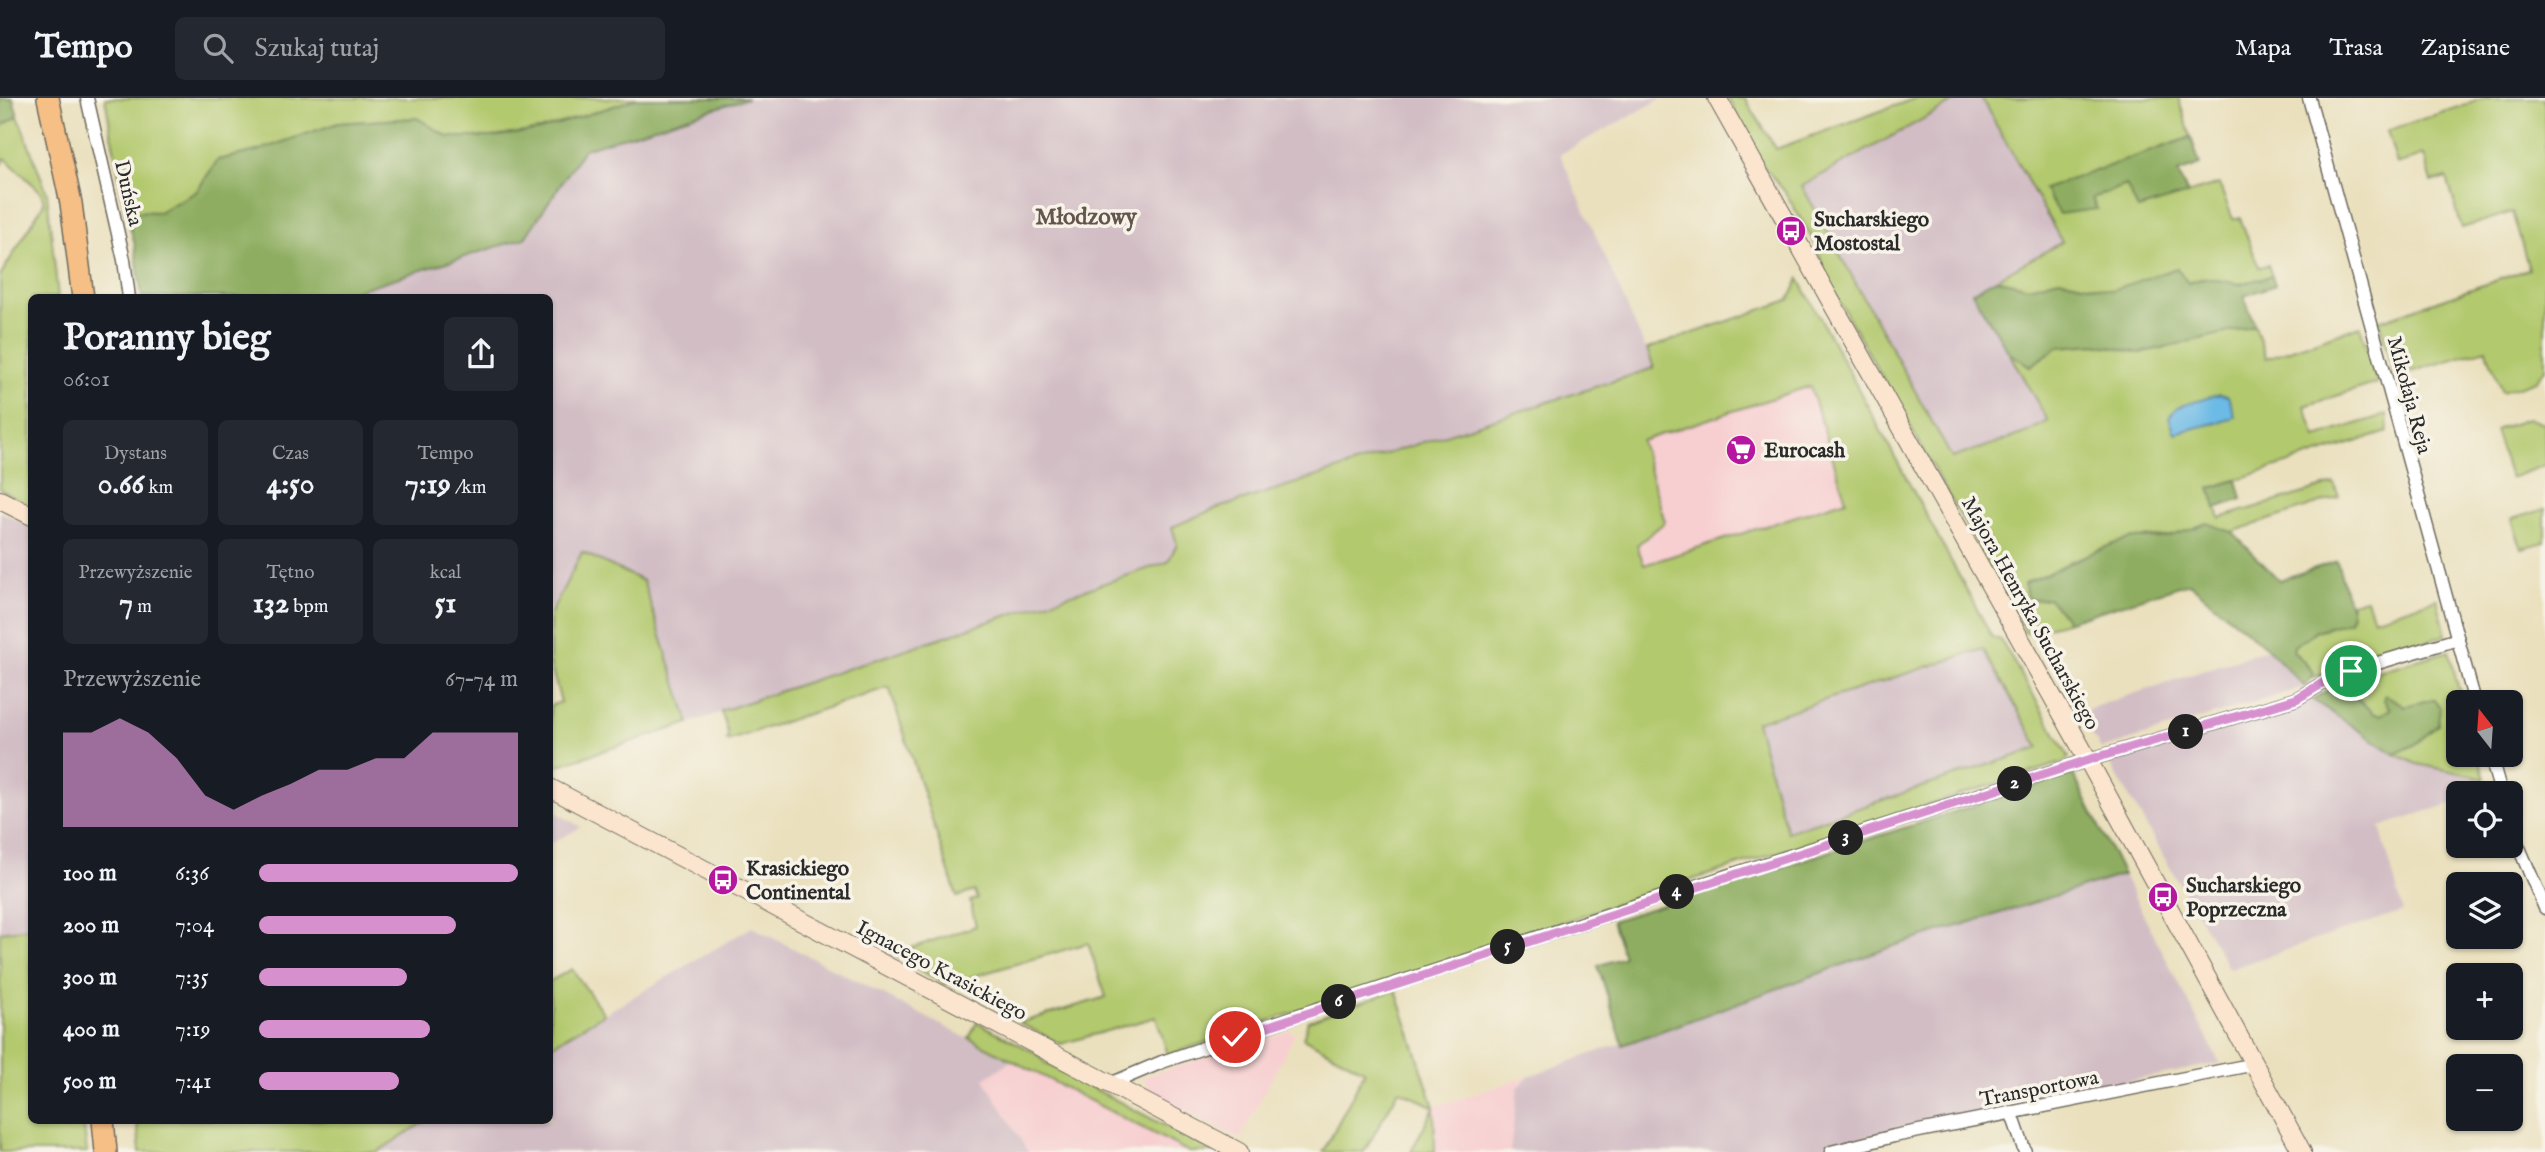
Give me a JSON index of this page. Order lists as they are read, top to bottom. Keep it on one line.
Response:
{"streets":{"street":["Duńska","Mikołaja Reja","Majora Henryka Sucharskiego","Ignacego Krasickiego","Transportowa"]},"crossings":[["Majora Henryka Sucharskiego","Transportowa"]],"districts":["Młodzowy"],"places":{"bus stop":["Sucharskiego Mostostal","Krasickiego Continental","Sucharskiego Poprzeczna"],"supermarket":["Eurocash"]},"north":"top","page":{"header":"Tempo","search":"Szukaj tutaj","nav":["Mapa","Trasa","Zapisane"],"heading":["Poranny bieg","06:01"],"stats":[["Dystans","0.66 km"],["Czas","4:50"],["Tempo","7:19 /km"],["Przewyższenie","7 m"],["Tętno","132 bpm"],["kcal","51"]],"chart":["Przewyższenie","67–74 m"],"map_buttons":["+","−"],"pins":["1","2","3","4","5","6"],"list":[{"name":"100 m","note":"6:36"},{"name":"200 m","note":"7:04"},{"name":"300 m","note":"7:35"},{"name":"400 m","note":"7:19"},{"name":"500 m","note":"7:41"}]}}
